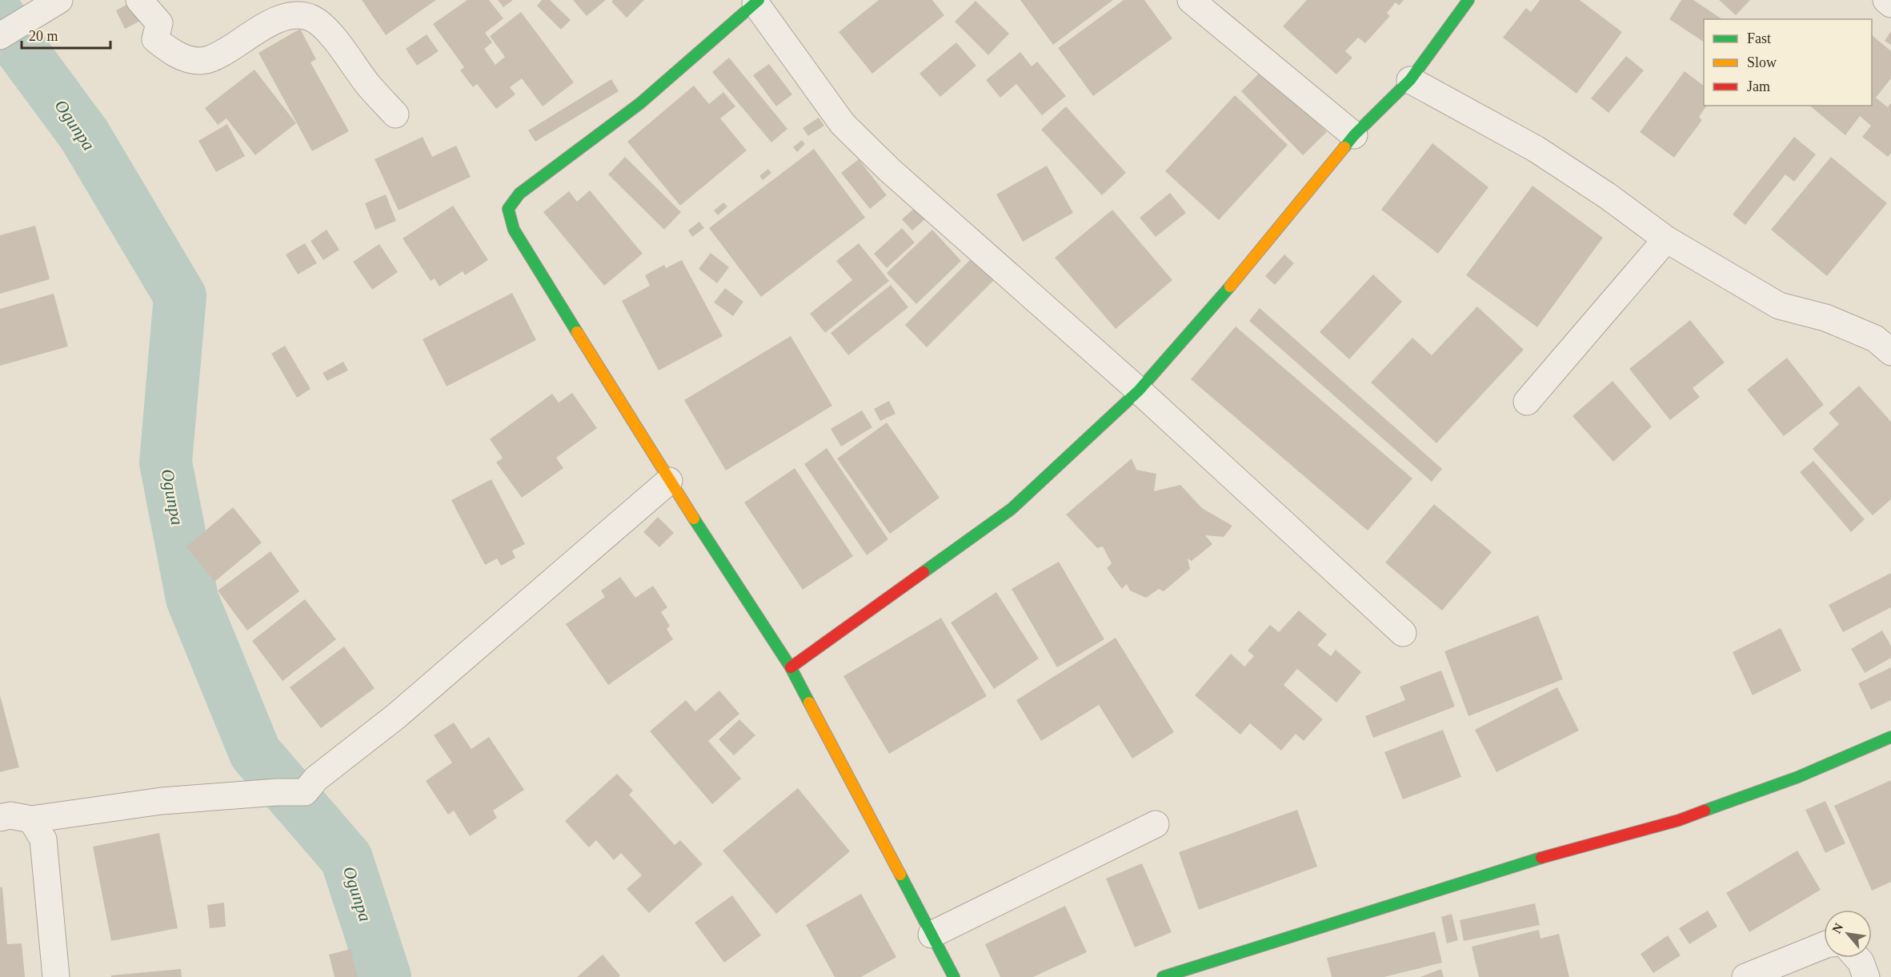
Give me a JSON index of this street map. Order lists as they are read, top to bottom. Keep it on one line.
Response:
{"water":["Ogunpa"],"legend":["Fast","Slow","Jam"],"scale_bar":"20 m","north":"top left"}
